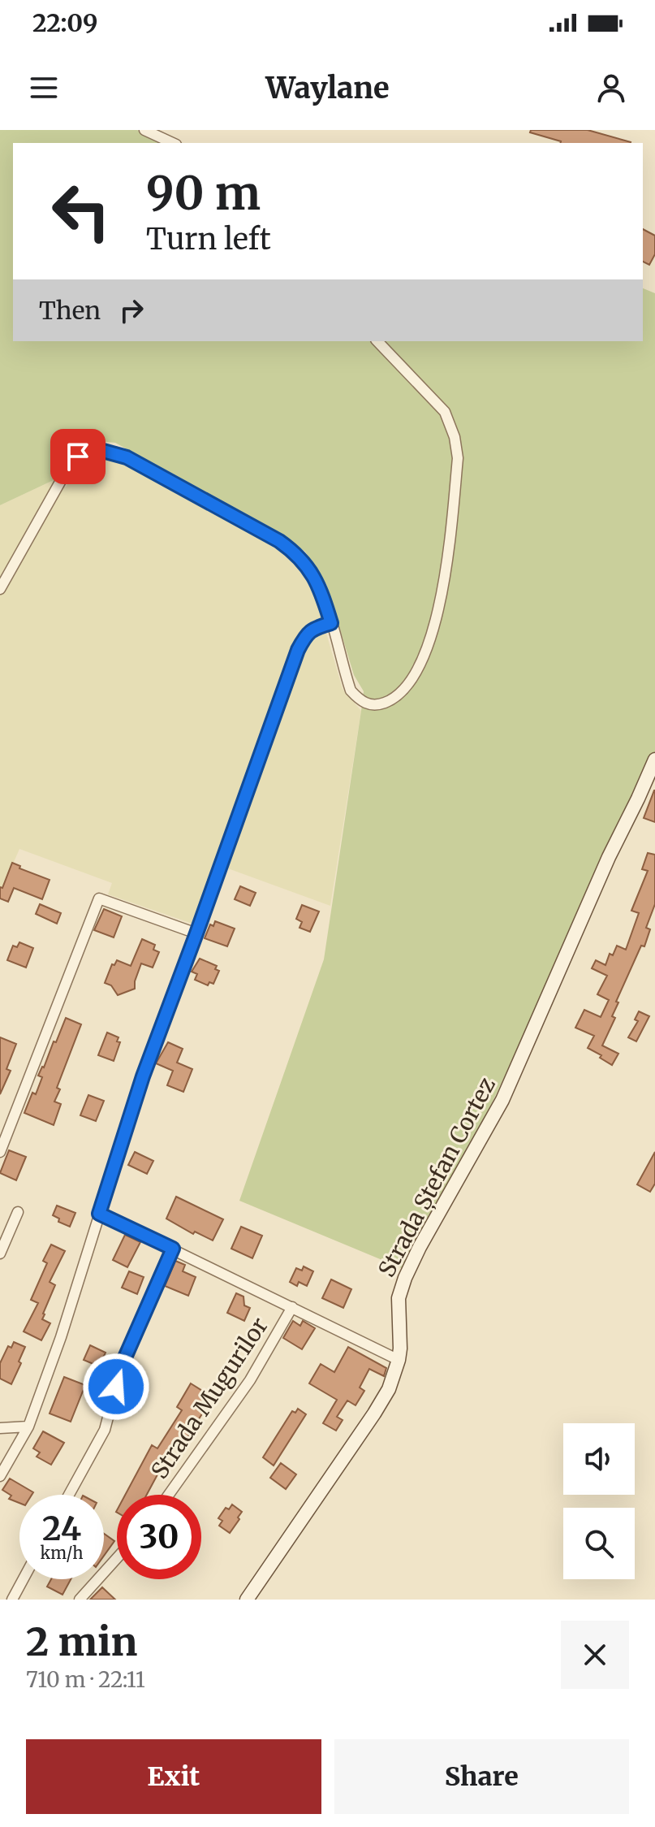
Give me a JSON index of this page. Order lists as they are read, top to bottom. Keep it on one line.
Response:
{"streets":{"street":["Strada Ștefan Cortez","Strada Mugurilor"]},"page":{"status":"22:09","header":"Waylane","turn":["90 m","Turn left"],"then":"Then","speed":"24 km/h","limit":"30","heading":["2 min","710 m · 22:11"],"buttons":["Exit","Share"]}}
